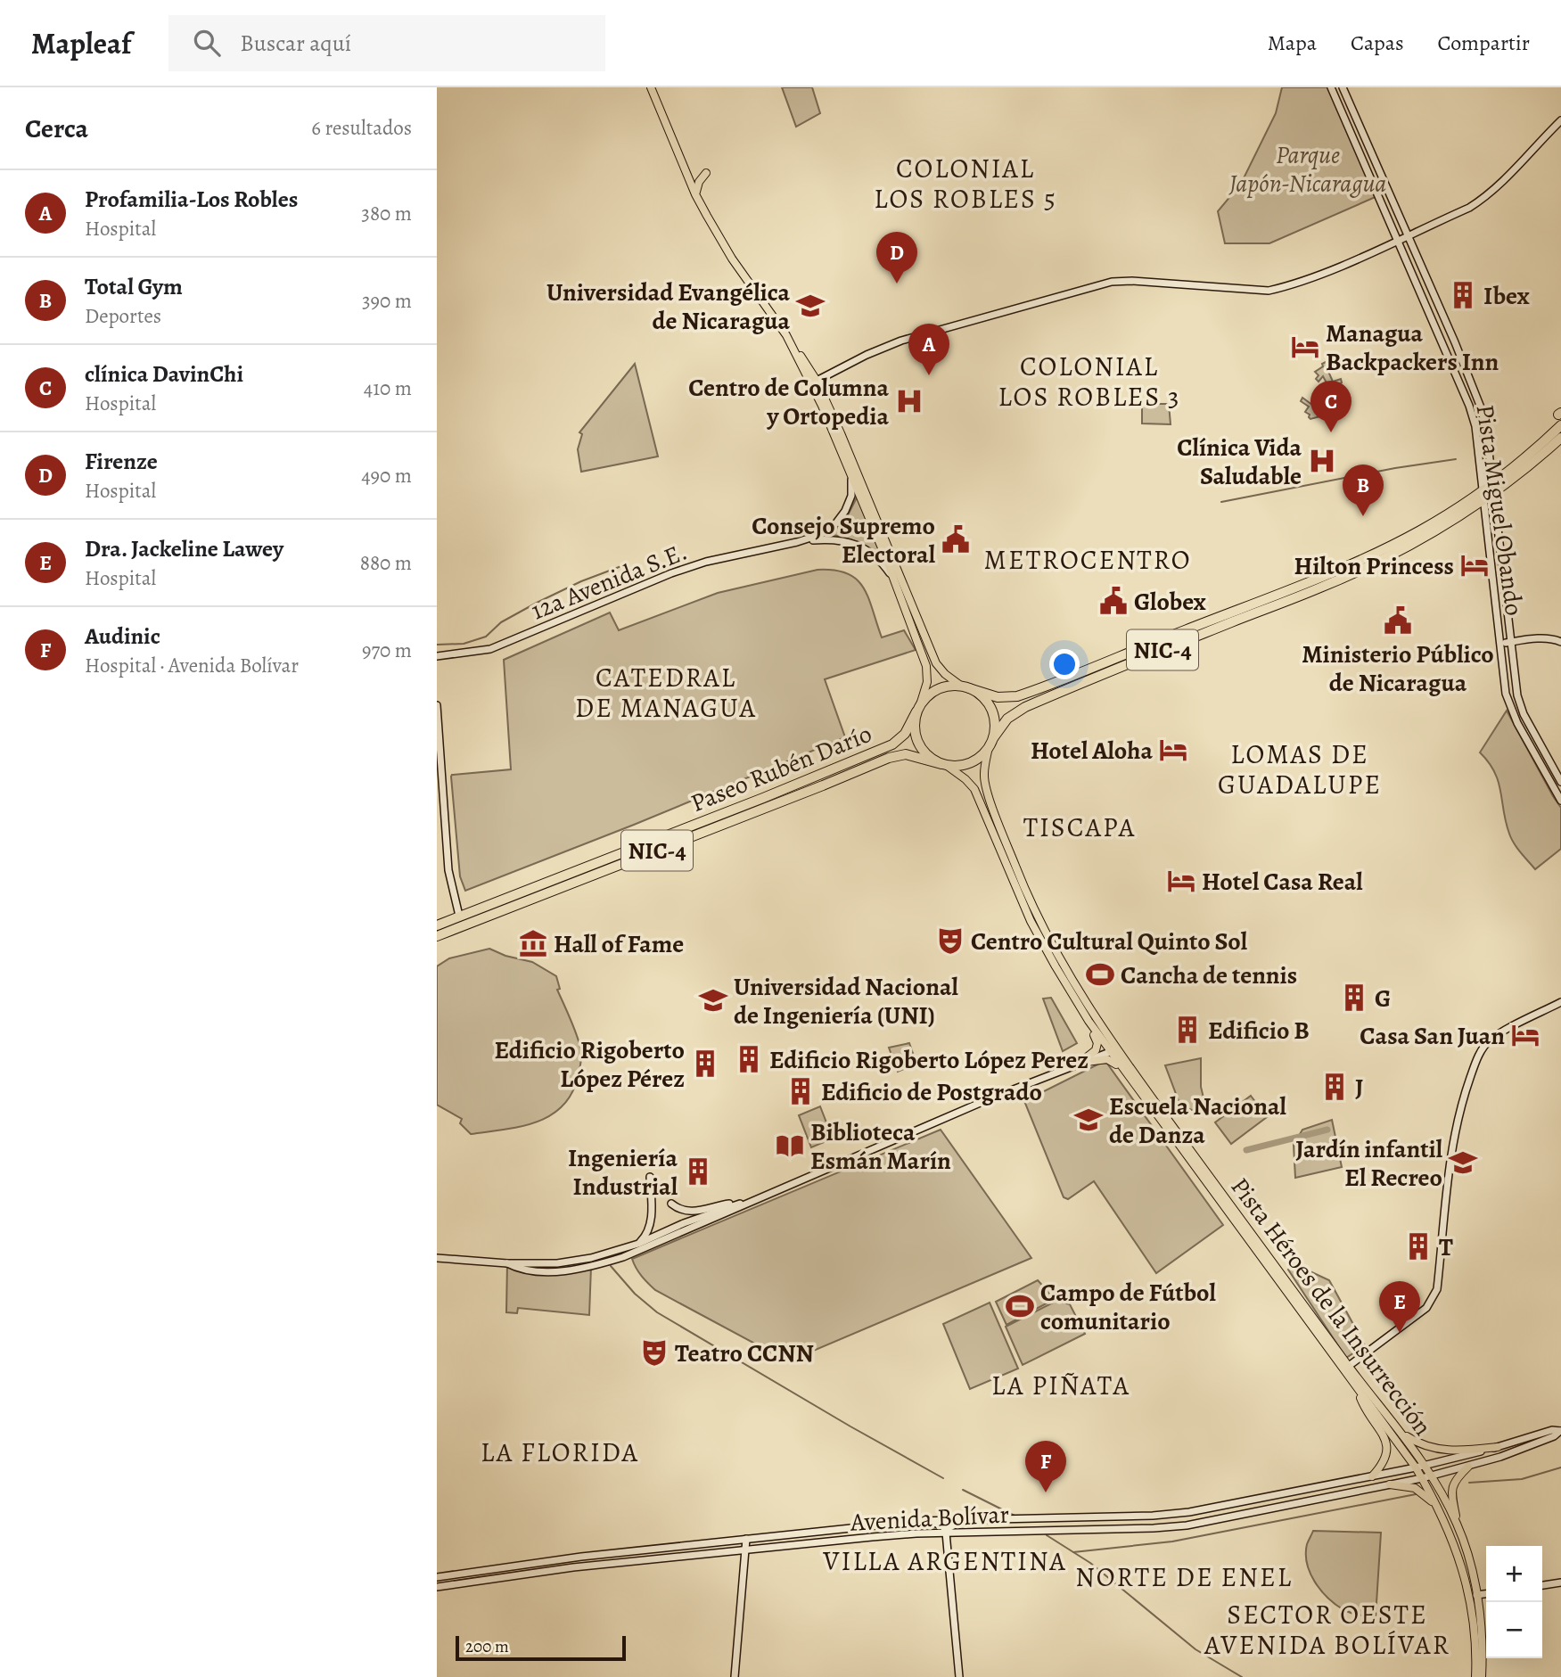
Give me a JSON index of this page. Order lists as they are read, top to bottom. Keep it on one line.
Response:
{"streets":{"highway":["NIC-4","Paseo Rubén Darío"],"main road":["Pista Miguel Obando","12a Avenida S.E.","Pista Héroes de la Insurrección","Avenida Bolívar"]},"crossings":[["Pista Miguel Obando","NIC-4"],["NIC-4","Paseo Rubén Darío"],["NIC-4","Pista Héroes de la Insurrección"],["Paseo Rubén Darío","Pista Héroes de la Insurrección"],["Pista Héroes de la Insurrección","Avenida Bolívar"]],"districts":["COLONIAL LOS ROBLES 5","COLONIAL LOS ROBLES 3","METROCENTRO","CATEDRAL DE MANAGUA","LOMAS DE GUADALUPE","TISCAPA","LA PIÑATA","LA FLORIDA","VILLA ARGENTINA","NORTE DE ENEL","SECTOR OESTE AVENIDA BOLÍVAR"],"parks":["Parque Japón-Nicaragua"],"places":{"building":["Ibex","G","Edificio B","Edificio Rigoberto López Perez","Edificio Rigoberto López Pérez","J","Edificio de Postgrado","Ingeniería Industrial","T"],"school or university":["Universidad Evangélica de Nicaragua","Universidad Nacional de Ingeniería (UNI)","Escuela Nacional de Danza","Jardín infantil El Recreo"],"hotel":["Managua Backpackers Inn","Hilton Princess","Hotel Aloha","Hotel Casa Real","Casa San Juan"],"hospital":["Centro de Columna y Ortopedia","Clínica Vida Saludable"],"public building":["Consejo Supremo Electoral","Globex","Ministerio Público de Nicaragua"],"theatre":["Centro Cultural Quinto Sol","Teatro CCNN"],"museum":["Hall of Fame"],"sports":["Cancha de tennis","Campo de Fútbol comunitario"],"library":["Biblioteca Esmán Marín"]},"scale_bar":"200 m","page":{"header":"Mapleaf","search":"Buscar aquí","nav":["Mapa","Capas","Compartir"],"heading":["Cerca","6 resultados"],"list":[{"mark":"A","name":"Profamilia-Los Robles","note":"Hospital","value":"380 m"},{"mark":"B","name":"Total Gym","note":"Deportes","value":"390 m"},{"mark":"C","name":"clínica DavinChi","note":"Hospital","value":"410 m"},{"mark":"D","name":"Firenze","note":"Hospital","value":"490 m"},{"mark":"E","name":"Dra. Jackeline Lawey","note":"Hospital","value":"880 m"},{"mark":"F","name":"Audinic","note":"Hospital · Avenida Bolívar","value":"970 m"}],"pins":["D","A","C","B","E","F"],"map_buttons":["+","−"],"scale":"200 m"}}
